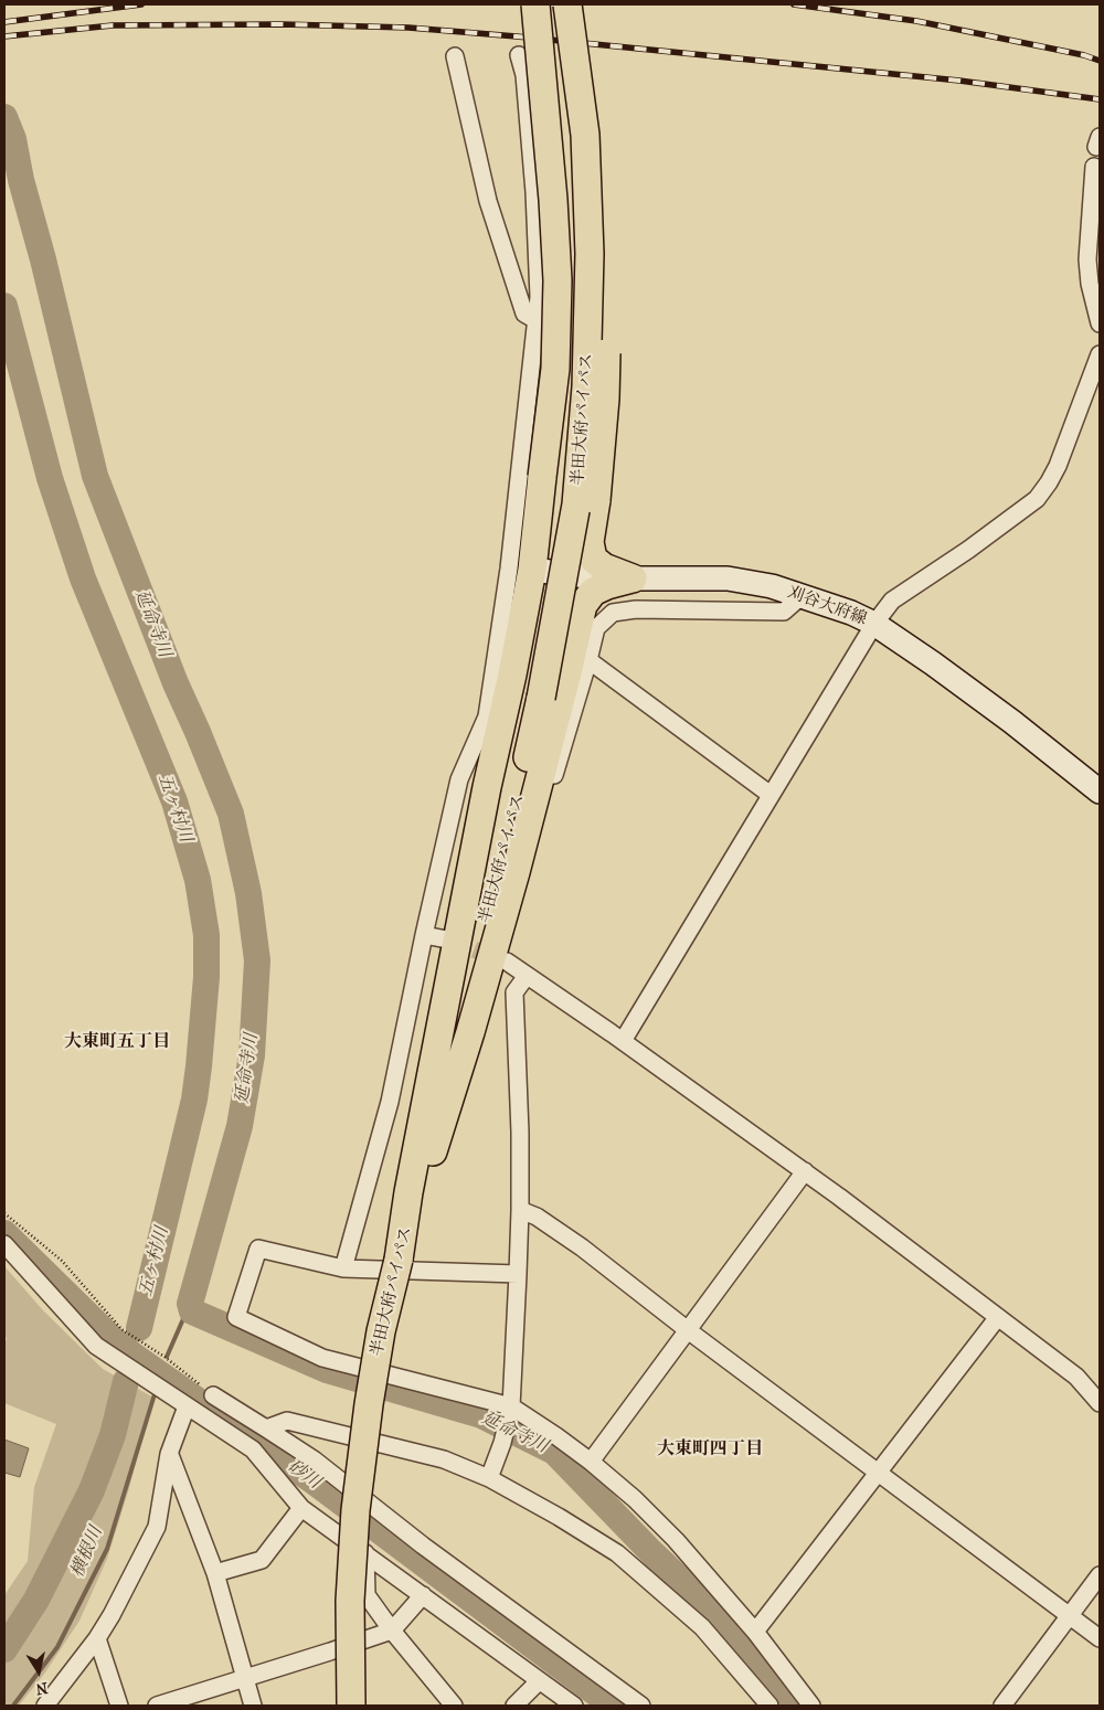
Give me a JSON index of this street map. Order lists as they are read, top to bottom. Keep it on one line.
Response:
{"streets":{"highway":["半田大府パイパス"],"main road":["刈谷大府線"]},"districts":["大東町五丁目","大東町四丁目"],"water":["延命寺川","五ヶ村川","砂川","横根川"],"north":"bottom"}
